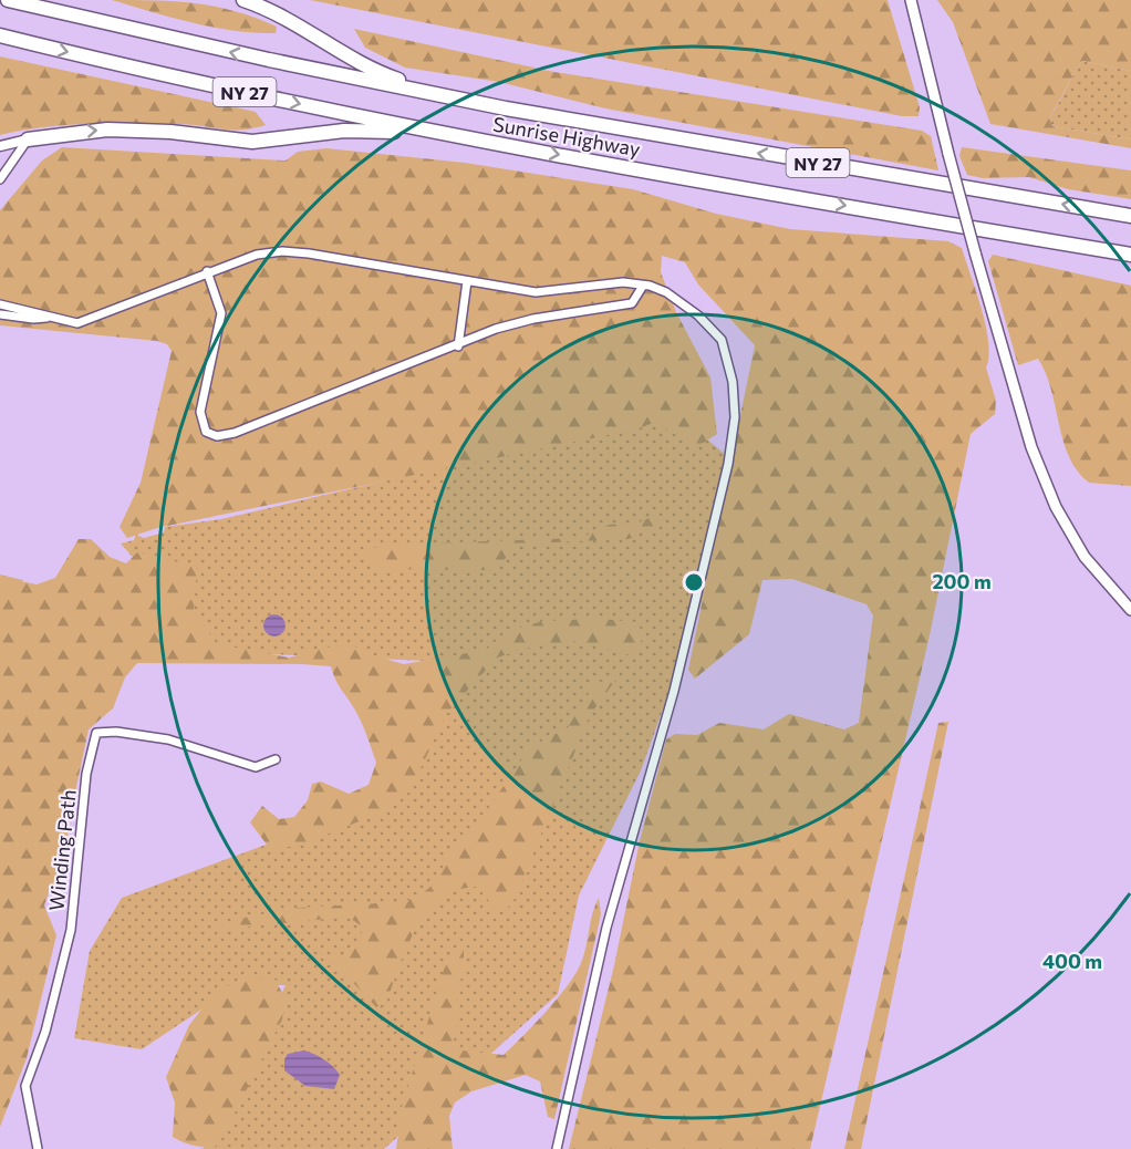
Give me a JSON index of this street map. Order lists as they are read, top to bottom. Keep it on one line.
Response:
{"streets":{"highway":["NY 27","Sunrise Highway"],"street":["Winding Path"]},"rings":["200 m","400 m"]}
